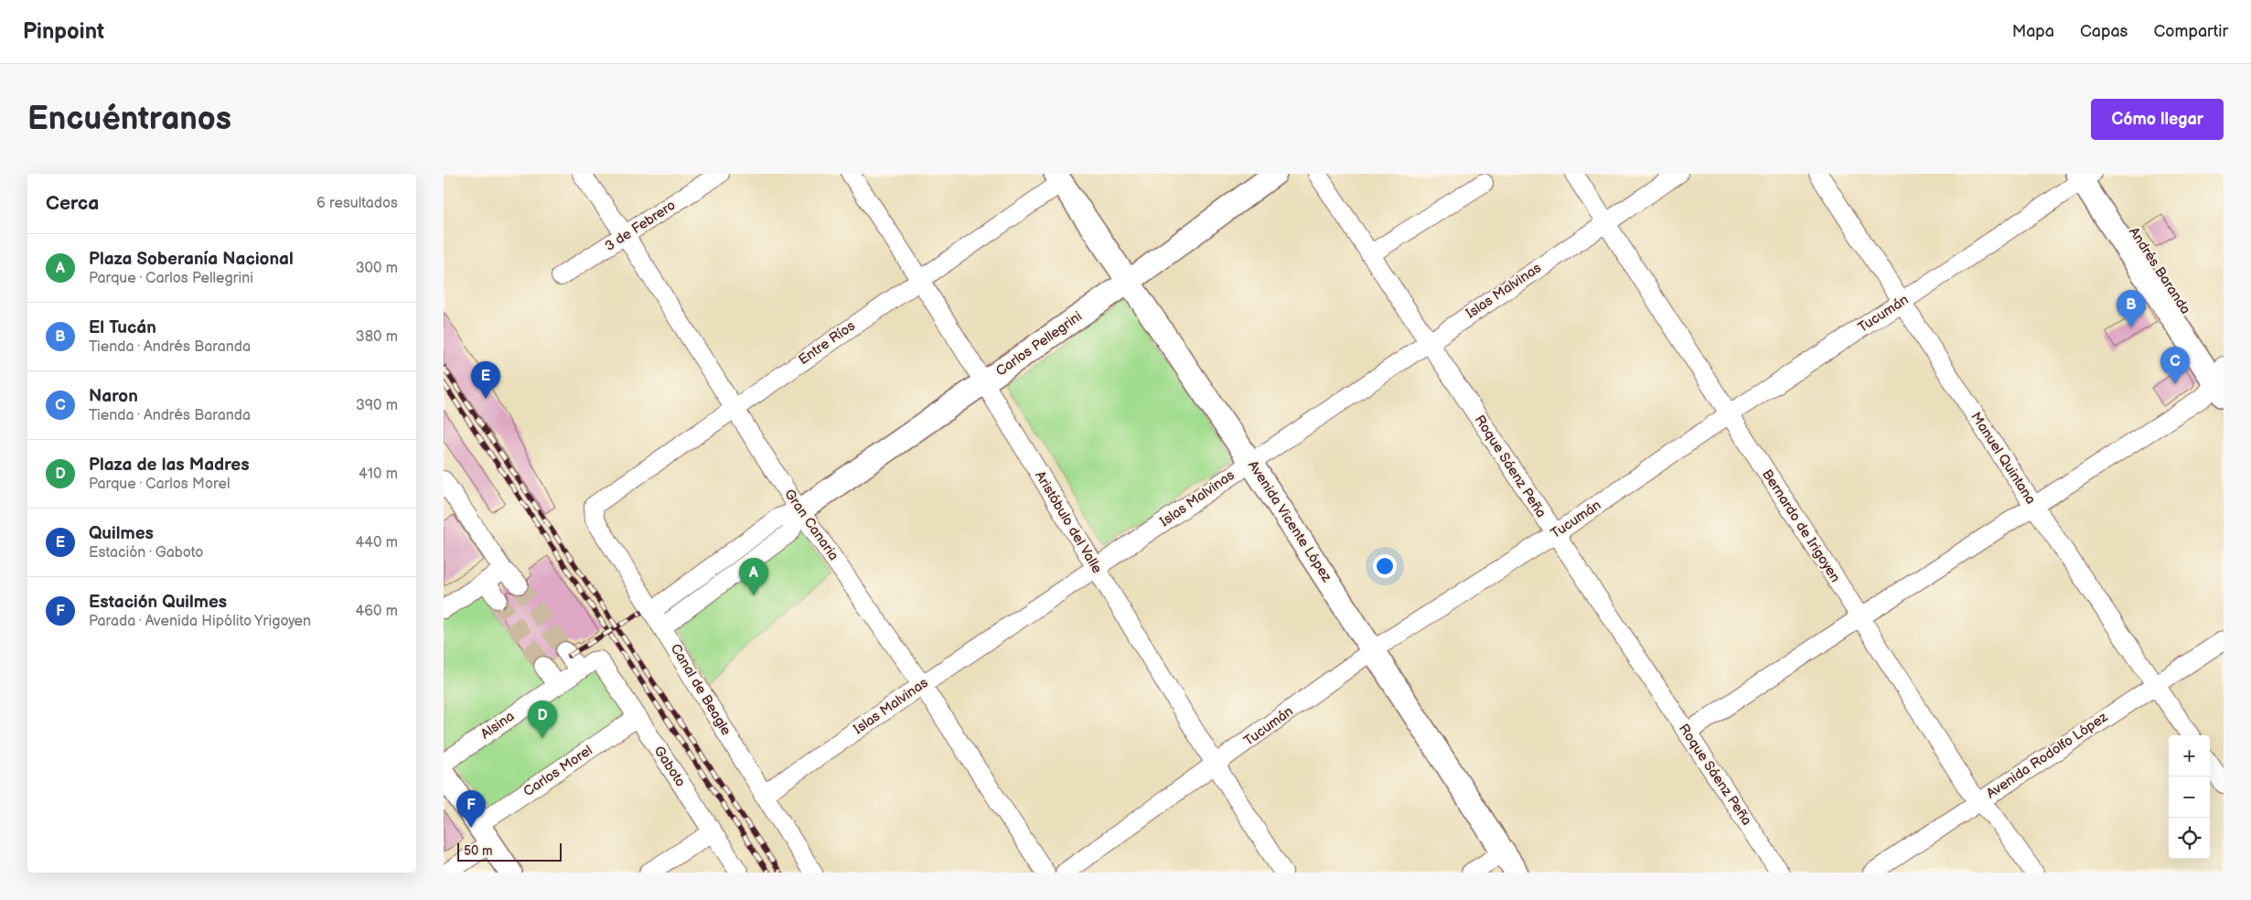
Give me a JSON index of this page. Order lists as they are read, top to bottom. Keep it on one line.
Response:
{"streets":{"main road":["Andrés Baranda","Carlos Pellegrini","Avenida Vicente López"],"street":["3 de Febrero","Islas Malvinas","Tucumán","Entre Ríos","Manuel Quintana","Roque Sáenz Peña","Aristóbulo del Valle","Gran Canaria","Bernardo de Irigoyen","Canal de Beagle","Alsina","Avenida Rodolfo López","Gaboto","Carlos Morel"]},"crossings":[["3 de Febrero","Gran Canaria"],["Andrés Baranda","Tucumán"],["Islas Malvinas","Roque Sáenz Peña"],["Islas Malvinas","Avenida Vicente López"],["Islas Malvinas","Aristóbulo del Valle"],["Islas Malvinas","Gran Canaria"],["Islas Malvinas","Bernardo de Irigoyen"],["Islas Malvinas","Canal de Beagle"],["Tucumán","Manuel Quintana"],["Tucumán","Roque Sáenz Peña"],["Tucumán","Avenida Vicente López"],["Tucumán","Aristóbulo del Valle"],["Tucumán","Bernardo de Irigoyen"],["Entre Ríos","Avenida Vicente López"],["Entre Ríos","Aristóbulo del Valle"],["Entre Ríos","Gran Canaria"],["Entre Ríos","Canal de Beagle"],["Carlos Pellegrini","Avenida Vicente López"],["Carlos Pellegrini","Aristóbulo del Valle"],["Carlos Pellegrini","Gran Canaria"],["Carlos Pellegrini","Canal de Beagle"],["Manuel Quintana","Avenida Rodolfo López"],["Bernardo de Irigoyen","Avenida Rodolfo López"],["Alsina","Gaboto"],["Gaboto","Carlos Morel"]],"scale_bar":"50 m","page":{"header":"Pinpoint","nav":["Mapa","Capas","Compartir"],"buttons":"Cómo llegar","title":"Encuéntranos","heading":["Cerca","6 resultados"],"list":[{"mark":"A","name":"Plaza Soberanía Nacional","note":"Parque · Carlos Pellegrini","value":"300 m"},{"mark":"B","name":"El Tucán","note":"Tienda · Andrés Baranda","value":"380 m"},{"mark":"C","name":"Naron","note":"Tienda · Andrés Baranda","value":"390 m"},{"mark":"D","name":"Plaza de las Madres","note":"Parque · Carlos Morel","value":"410 m"},{"mark":"E","name":"Quilmes","note":"Estación · Gaboto","value":"440 m"},{"mark":"F","name":"Estación Quilmes","note":"Parada · Avenida Hipólito Yrigoyen","value":"460 m"}],"pins":["B","C","E","A","D","F"],"map_buttons":["+","−"],"scale":"50 m"}}
